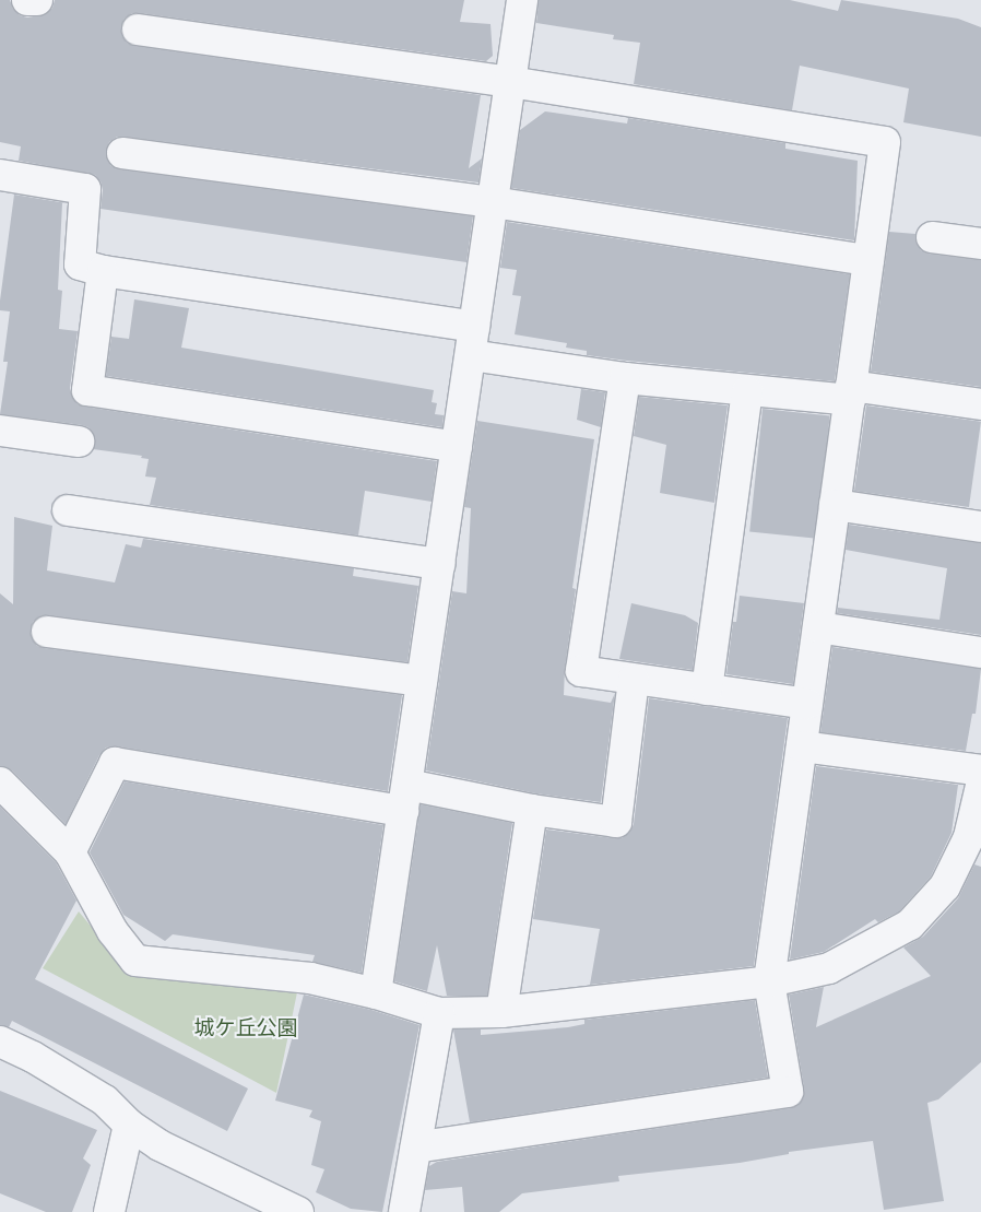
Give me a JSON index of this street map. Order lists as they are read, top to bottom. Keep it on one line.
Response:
{"parks":["城ケ丘公園"]}
